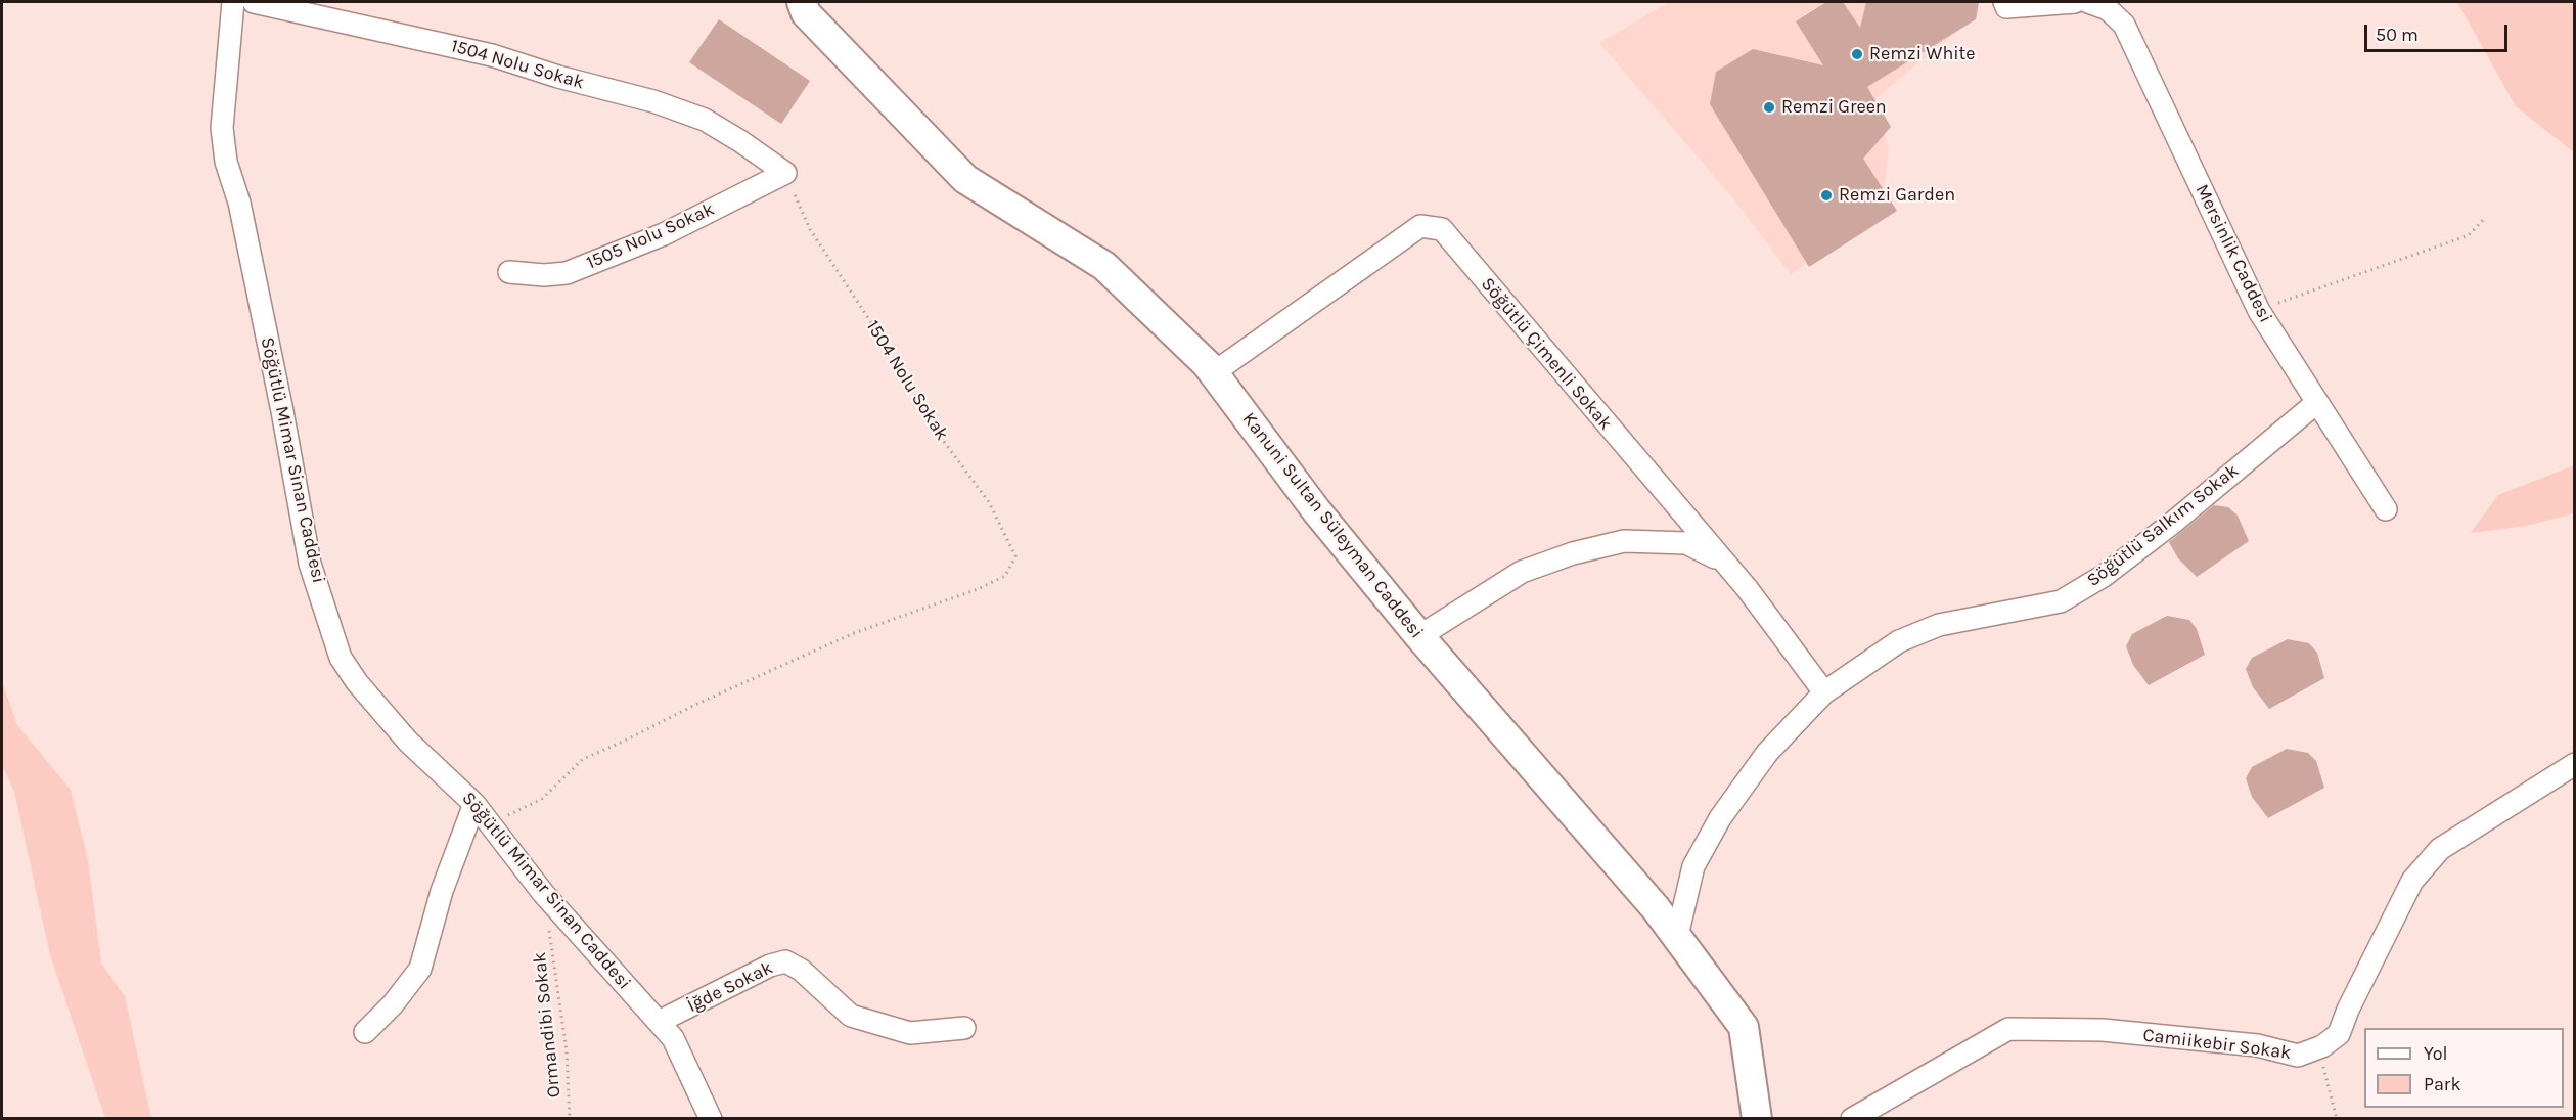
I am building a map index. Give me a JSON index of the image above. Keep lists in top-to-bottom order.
{
  "streets": {
    "street": [
      "1504 Nolu Sokak",
      "1505 Nolu Sokak",
      "Mersinlik Caddesi",
      "Söğütlü Çimenli Sokak",
      "Söğütlü Mimar Sinan Caddesi",
      "Kanuni Sultan Süleyman Caddesi",
      "Söğütlü Salkım Sokak",
      "İğde Sokak",
      "Camiikebir Sokak"
    ],
    "path": ["Ormandibi Sokak"]
  },
  "crossings": [
    ["1504 Nolu Sokak", "1505 Nolu Sokak"],
    ["1504 Nolu Sokak", "Söğütlü Mimar Sinan Caddesi"],
    ["Mersinlik Caddesi", "Söğütlü Salkım Sokak"],
    ["Söğütlü Çimenli Sokak", "Kanuni Sultan Süleyman Caddesi"],
    ["Söğütlü Çimenli Sokak", "Söğütlü Salkım Sokak"],
    ["Söğütlü Mimar Sinan Caddesi", "İğde Sokak"],
    ["Kanuni Sultan Süleyman Caddesi", "Söğütlü Salkım Sokak"]
  ],
  "places": ["Remzi White", "Remzi Green", "Remzi Garden"],
  "legend": ["Yol", "Park"],
  "scale_bar": "50 m"
}
